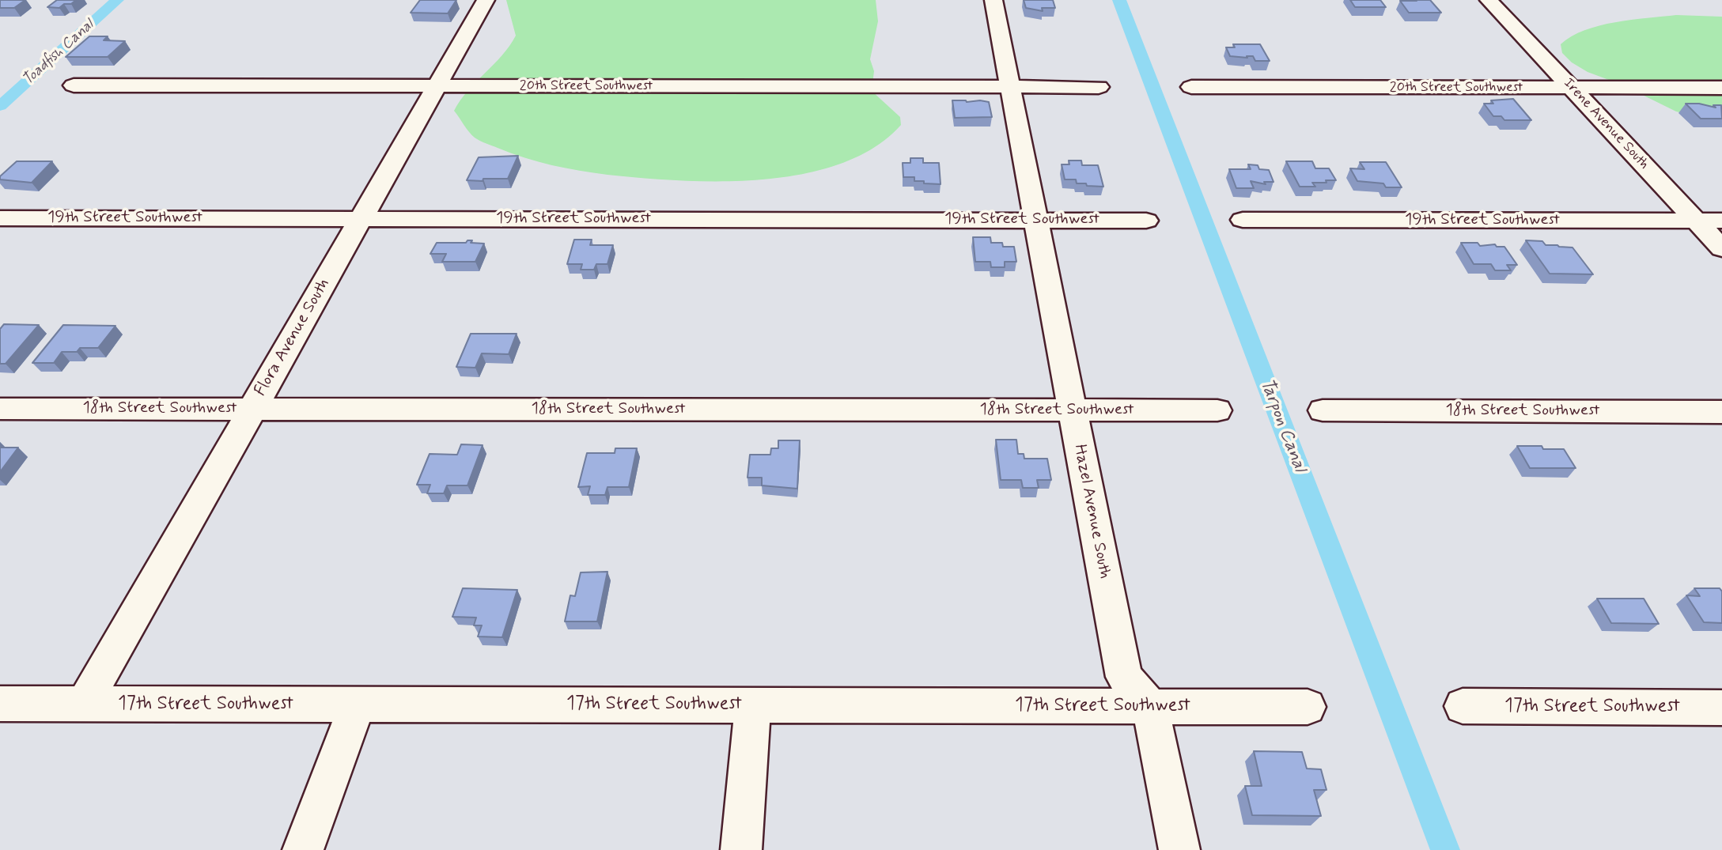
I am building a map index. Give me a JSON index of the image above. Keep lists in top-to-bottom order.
{
  "streets": {
    "street": [
      "20th Street Southwest",
      "Irene Avenue South",
      "19th Street Southwest",
      "Flora Avenue South",
      "18th Street Southwest",
      "Hazel Avenue South",
      "17th Street Southwest"
    ]
  },
  "crossings": [
    ["20th Street Southwest", "Irene Avenue South"],
    ["20th Street Southwest", "Flora Avenue South"],
    ["20th Street Southwest", "Hazel Avenue South"],
    ["Irene Avenue South", "19th Street Southwest"],
    ["19th Street Southwest", "Flora Avenue South"],
    ["19th Street Southwest", "Hazel Avenue South"],
    ["Flora Avenue South", "18th Street Southwest"],
    ["Flora Avenue South", "17th Street Southwest"],
    ["18th Street Southwest", "Hazel Avenue South"],
    ["Hazel Avenue South", "17th Street Southwest"]
  ],
  "water": ["Toadfish Canal", "Tarpon Canal"]
}
